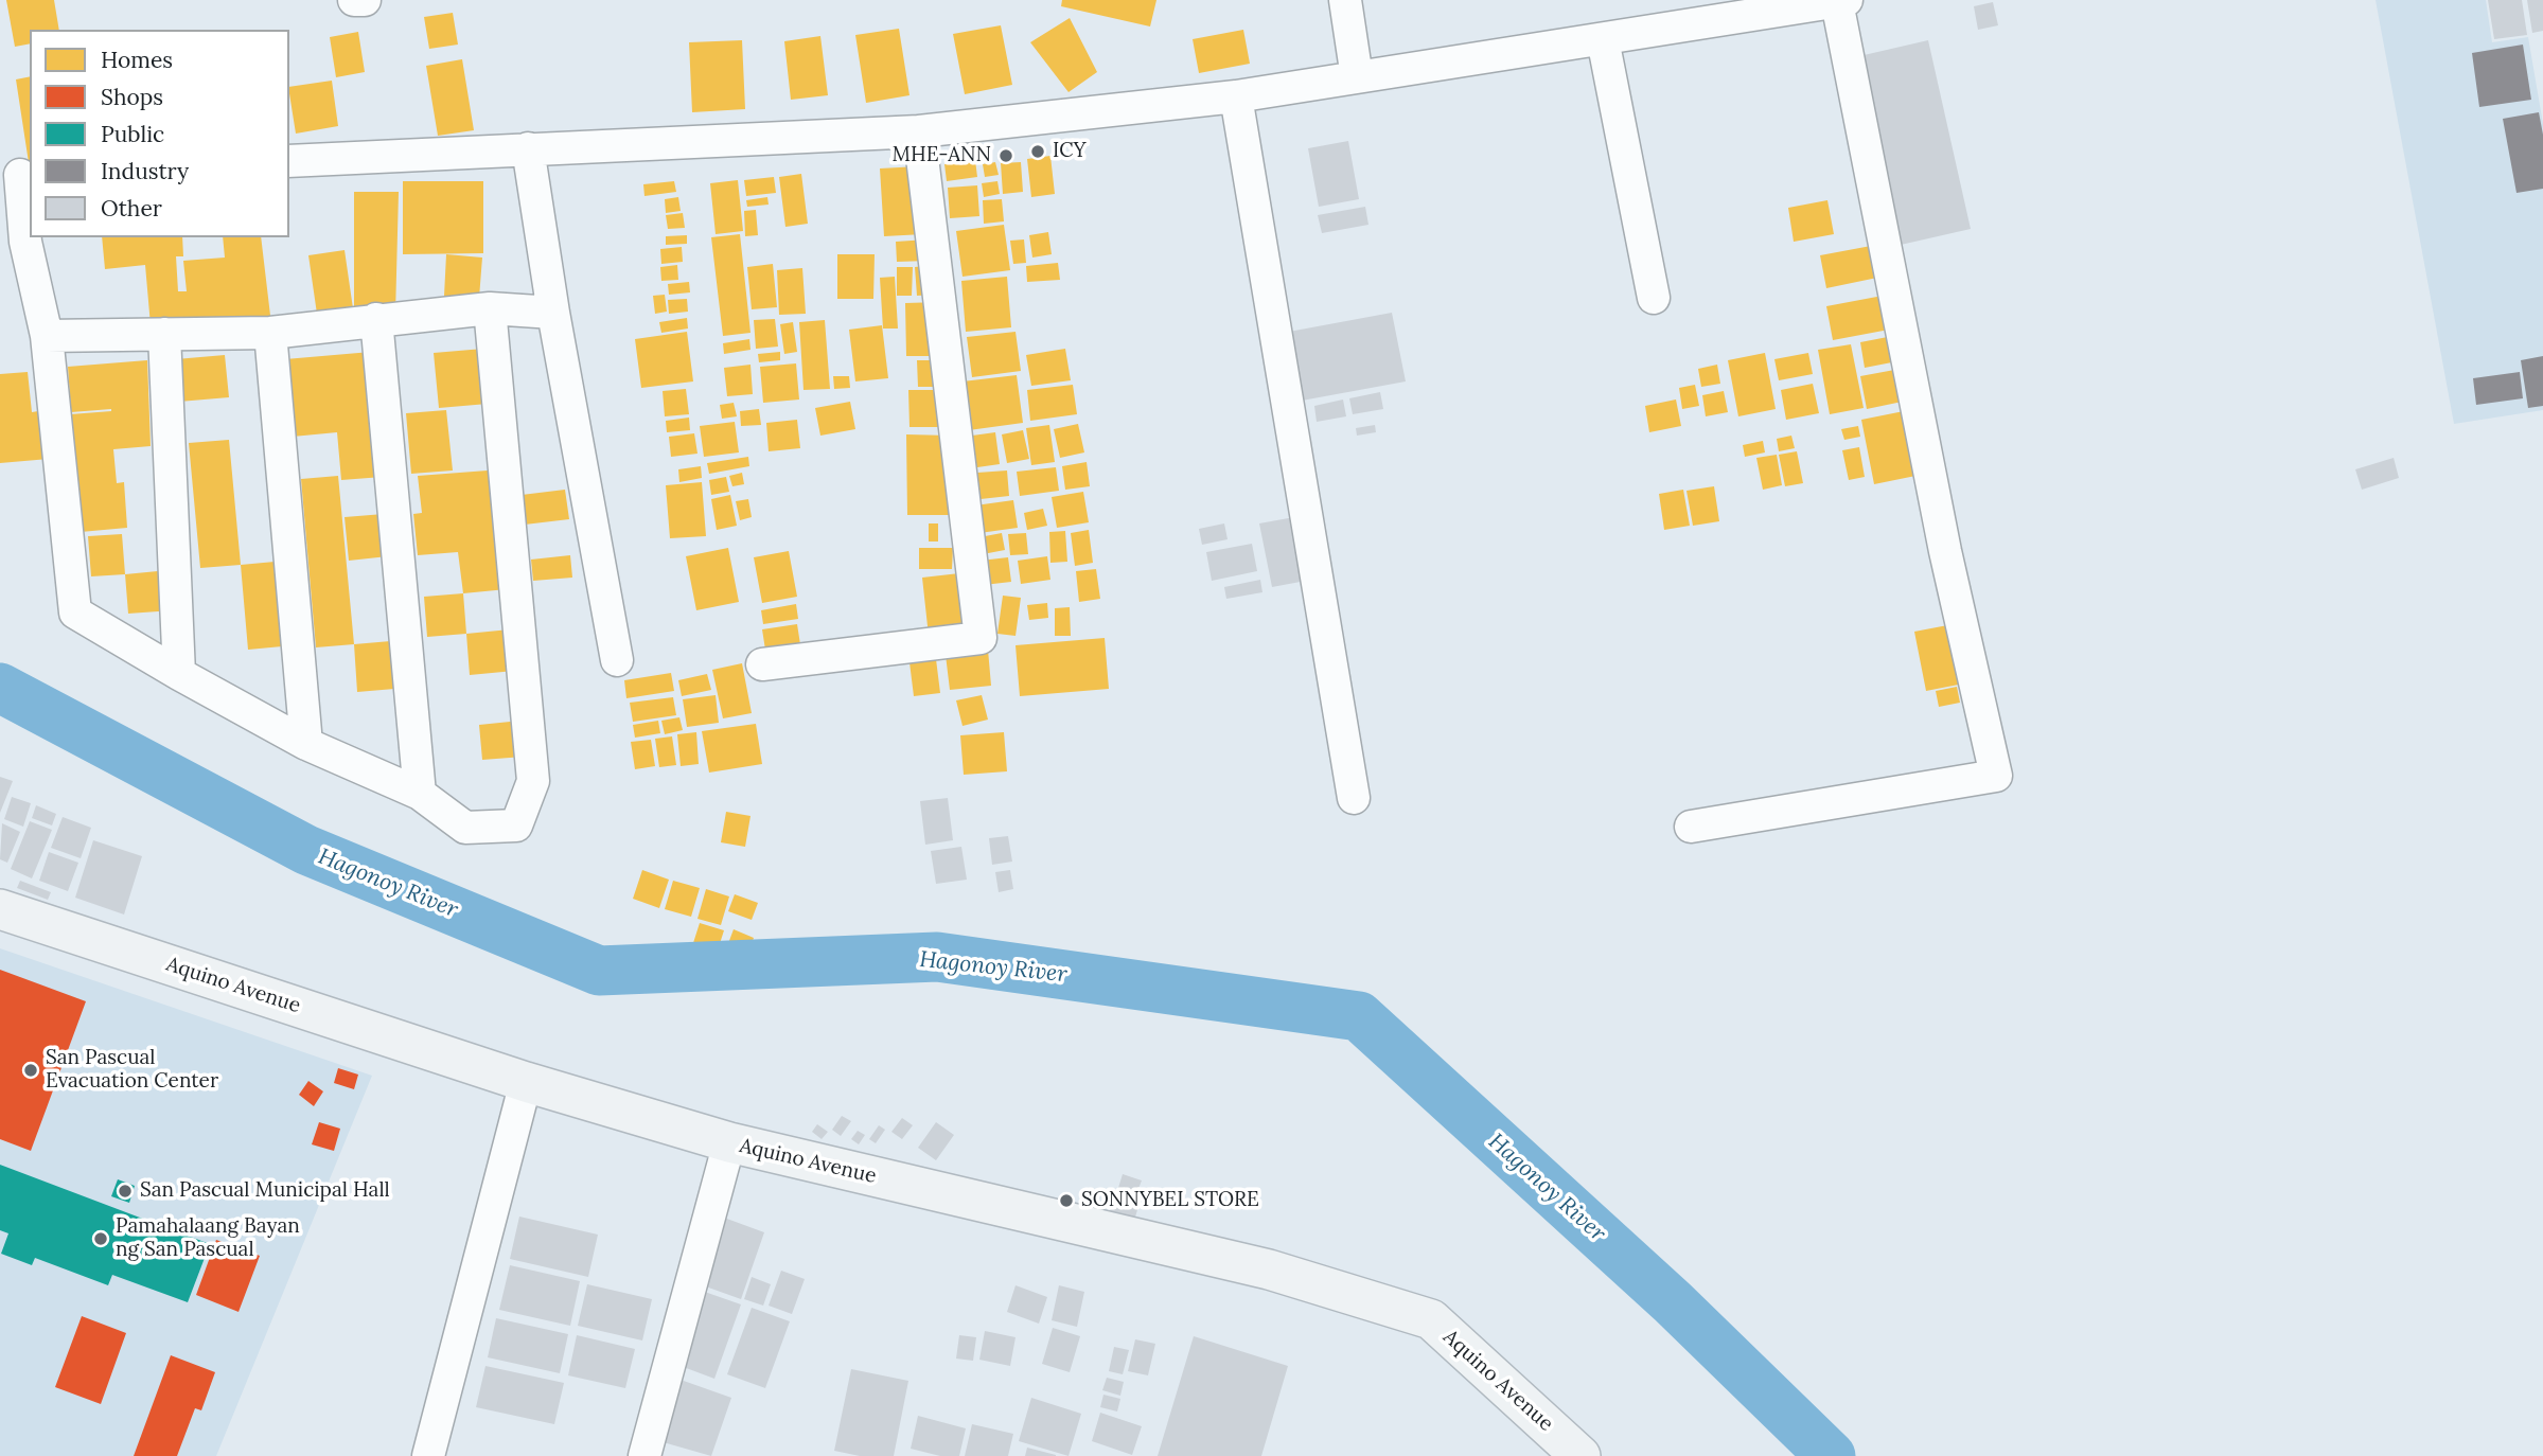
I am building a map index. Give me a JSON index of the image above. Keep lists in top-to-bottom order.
{
  "streets": {
    "main road": ["Aquino Avenue"]
  },
  "water": ["Hagonoy River"],
  "places": [
    "ICY",
    "MHE-ANN",
    "San Pascual Evacuation Center",
    "San Pascual Municipal Hall",
    "SONNYBEL STORE",
    "Pamahalaang Bayan ng San Pascual"
  ],
  "legend": [
    "Homes",
    "Shops",
    "Public",
    "Industry",
    "Other"
  ]
}
